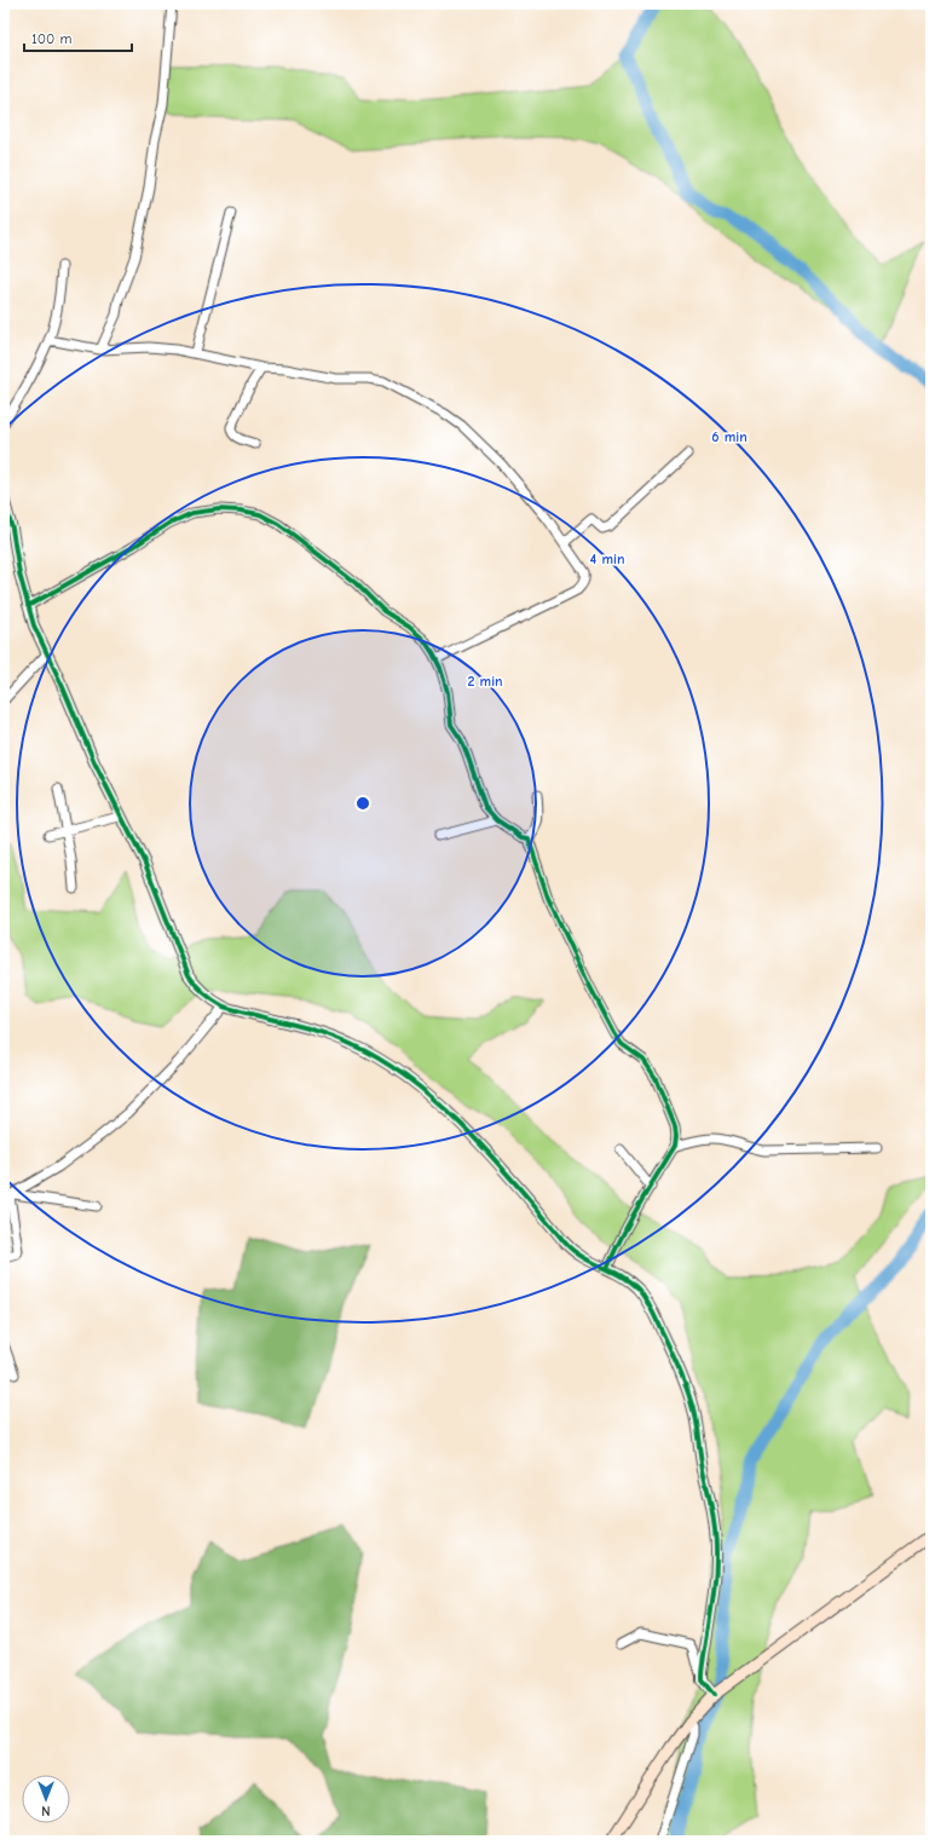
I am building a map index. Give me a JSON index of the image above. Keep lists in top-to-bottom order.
{
  "scale_bar": "100 m",
  "north": "bottom",
  "rings": ["6 min", "4 min", "2 min"]
}
